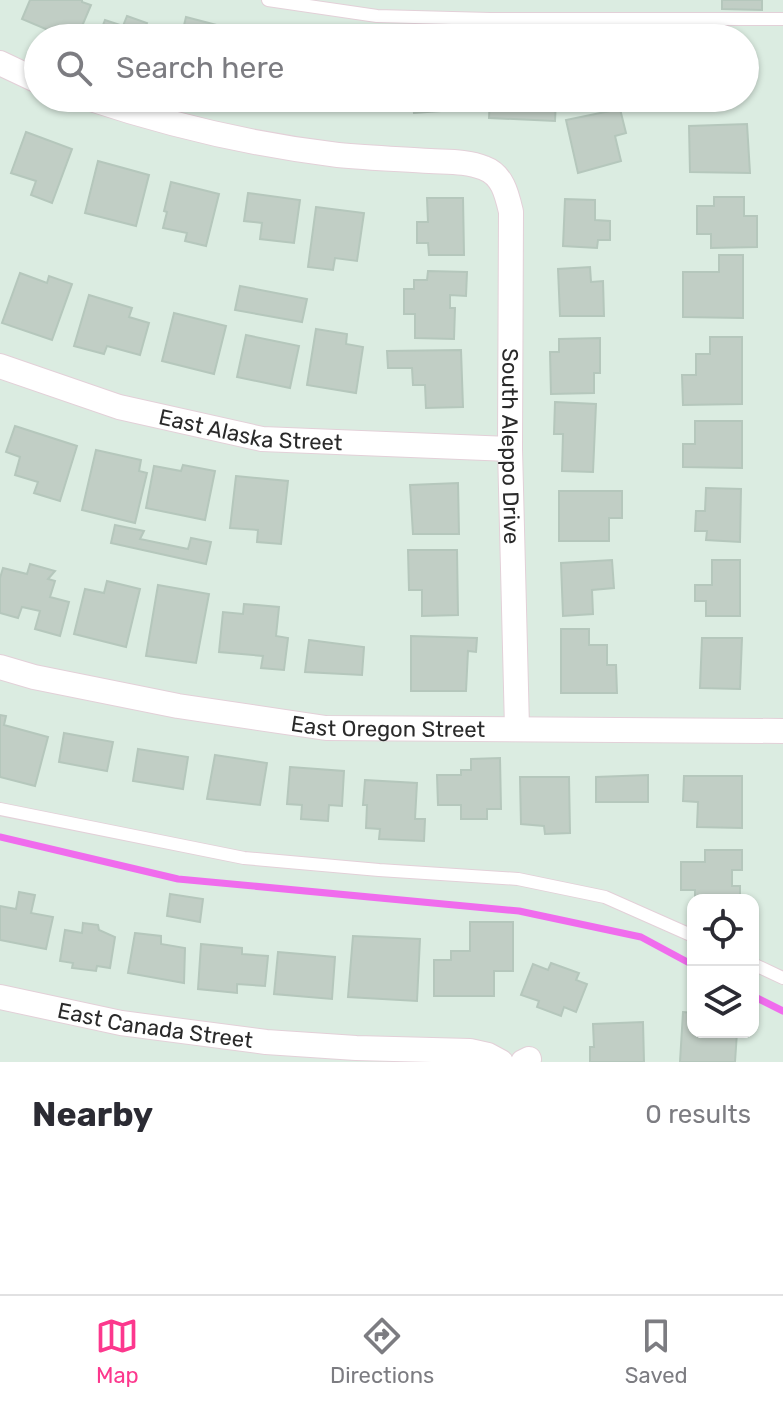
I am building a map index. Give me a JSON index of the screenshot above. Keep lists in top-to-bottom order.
{
  "streets": {
    "street": [
      "East Alaska Street",
      "South Aleppo Drive",
      "East Oregon Street",
      "East Canada Street"
    ]
  },
  "crossings": [
    ["East Alaska Street", "South Aleppo Drive"],
    ["South Aleppo Drive", "East Oregon Street"]
  ],
  "page": {
    "search": "Search here",
    "heading": ["Nearby", "0 results"],
    "nav": ["Map", "Directions", "Saved"]
  }
}
